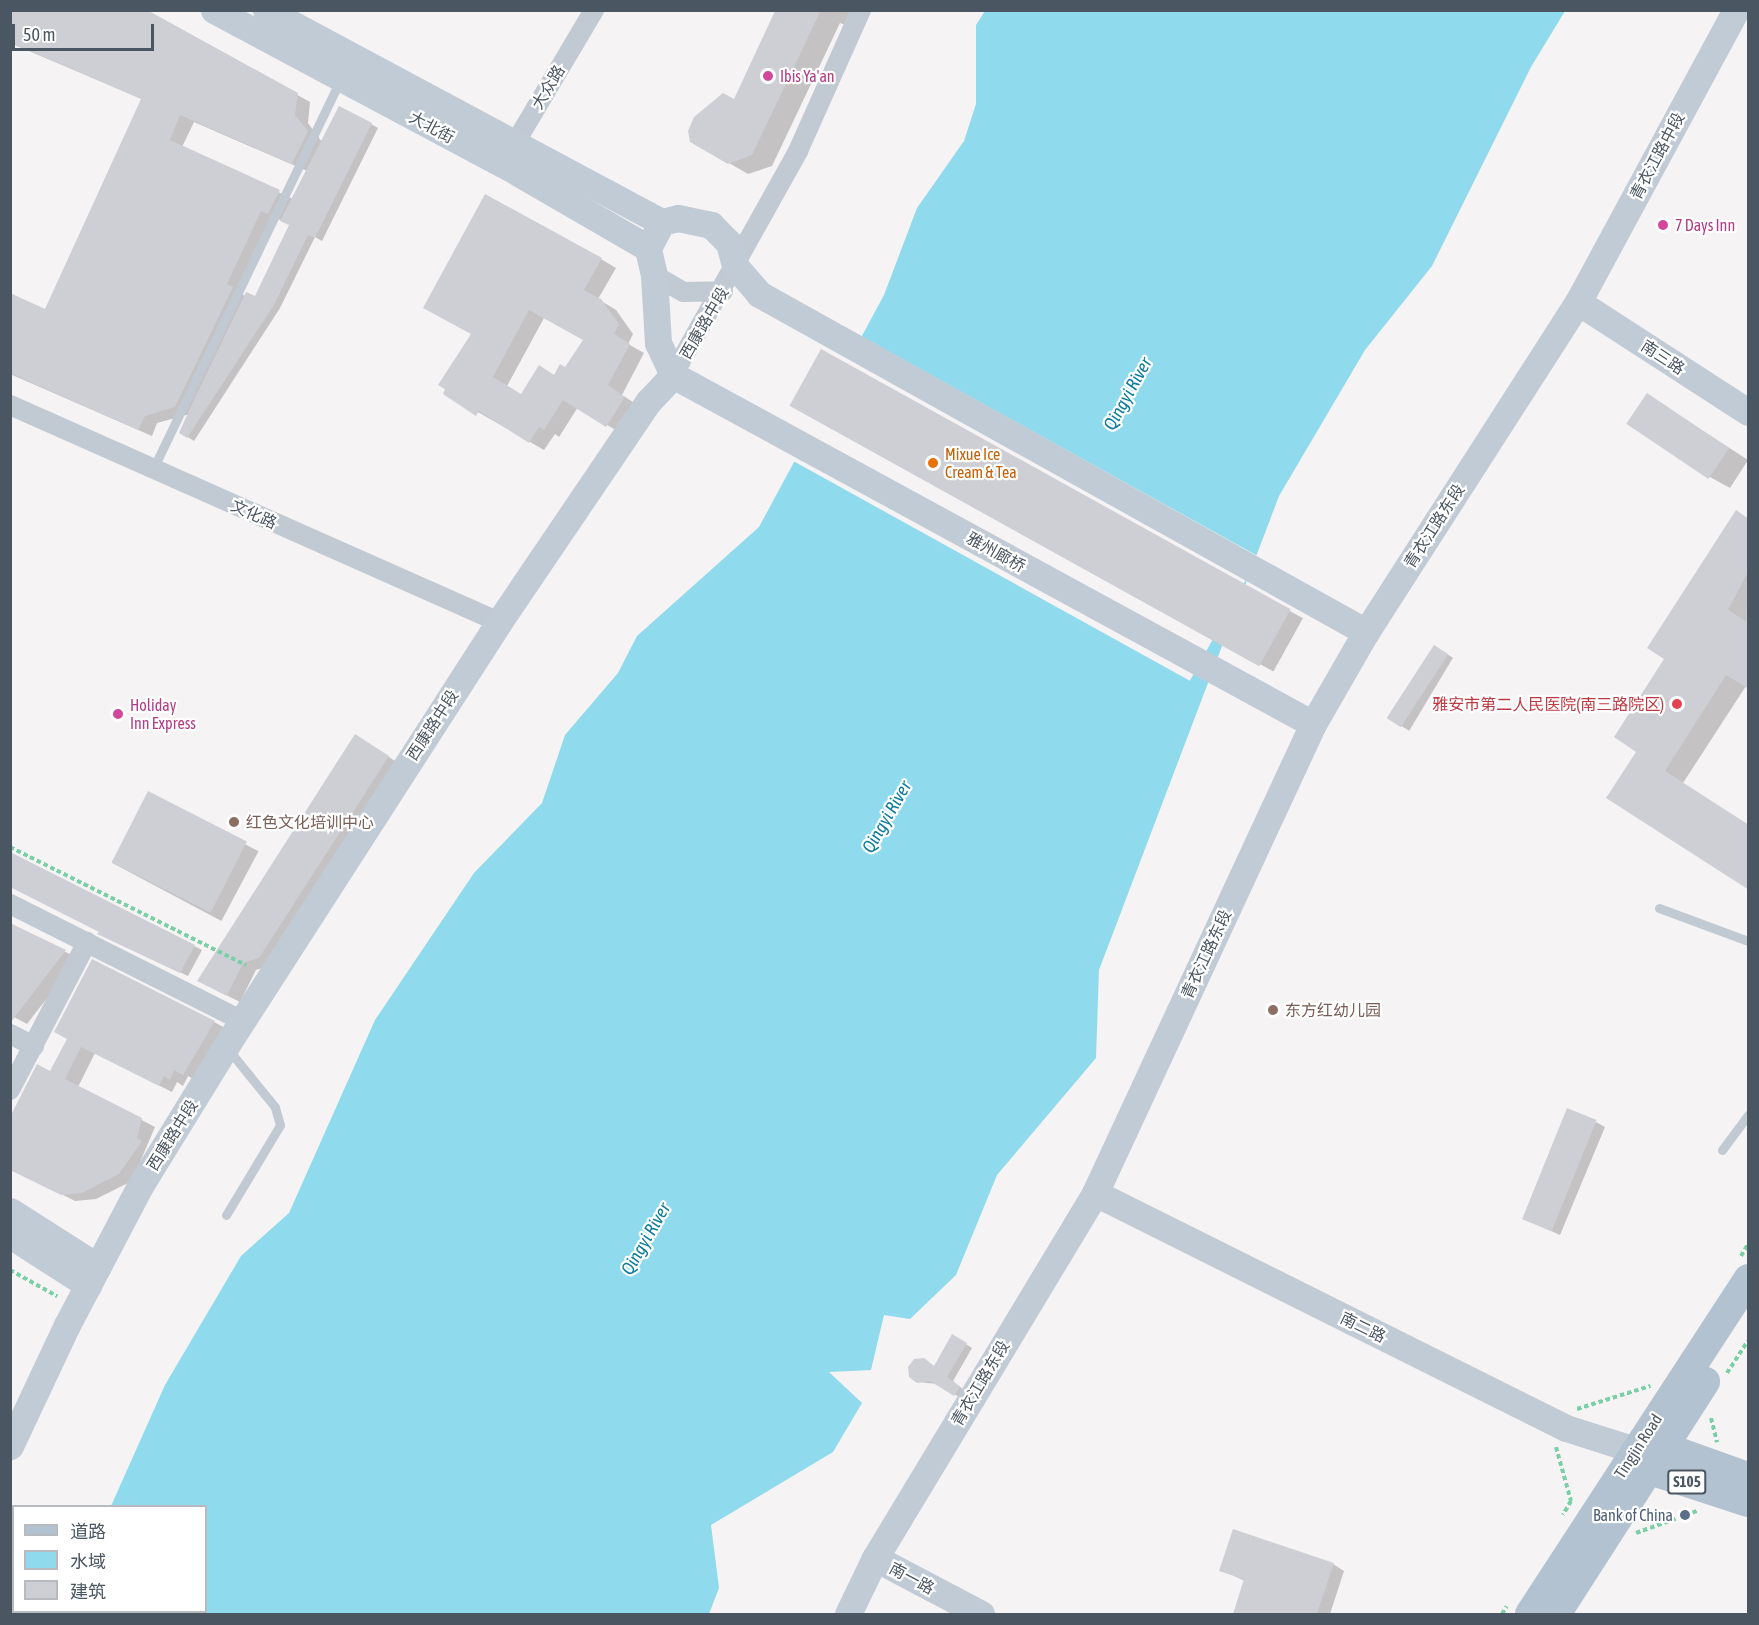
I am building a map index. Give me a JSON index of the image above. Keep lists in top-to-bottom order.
{
  "streets": {
    "main road": [
      "大北街",
      "青衣江路中段",
      "西康路中段",
      "南三路",
      "青衣江路东段",
      "雅州廊桥",
      "南二路",
      "Tingjin Road",
      "S105",
      "南一路"
    ],
    "street": ["大众路", "文化路"]
  },
  "crossings": [
    ["大众路", "大北街"],
    ["大北街", "西康路中段"],
    ["青衣江路中段", "南三路"],
    ["青衣江路中段", "青衣江路东段"],
    ["西康路中段", "文化路"],
    ["西康路中段", "雅州廊桥"],
    ["南三路", "青衣江路东段"],
    ["青衣江路东段", "雅州廊桥"],
    ["青衣江路东段", "南二路"],
    ["青衣江路东段", "南一路"],
    ["南二路", "Tingjin Road"],
    ["南二路", "S105"],
    ["Tingjin Road", "S105"]
  ],
  "water": ["Qingyi River"],
  "places": [
    "Ibis Ya'an",
    "7 Days Inn",
    "Mixue Ice Cream & Tea",
    "雅安市第二人民医院(南三路院区)",
    "Holiday Inn Express",
    "红色文化培训中心",
    "东方红幼儿园",
    "Bank of China"
  ],
  "legend": ["道路", "水域", "建筑"],
  "scale_bar": "50 m"
}
